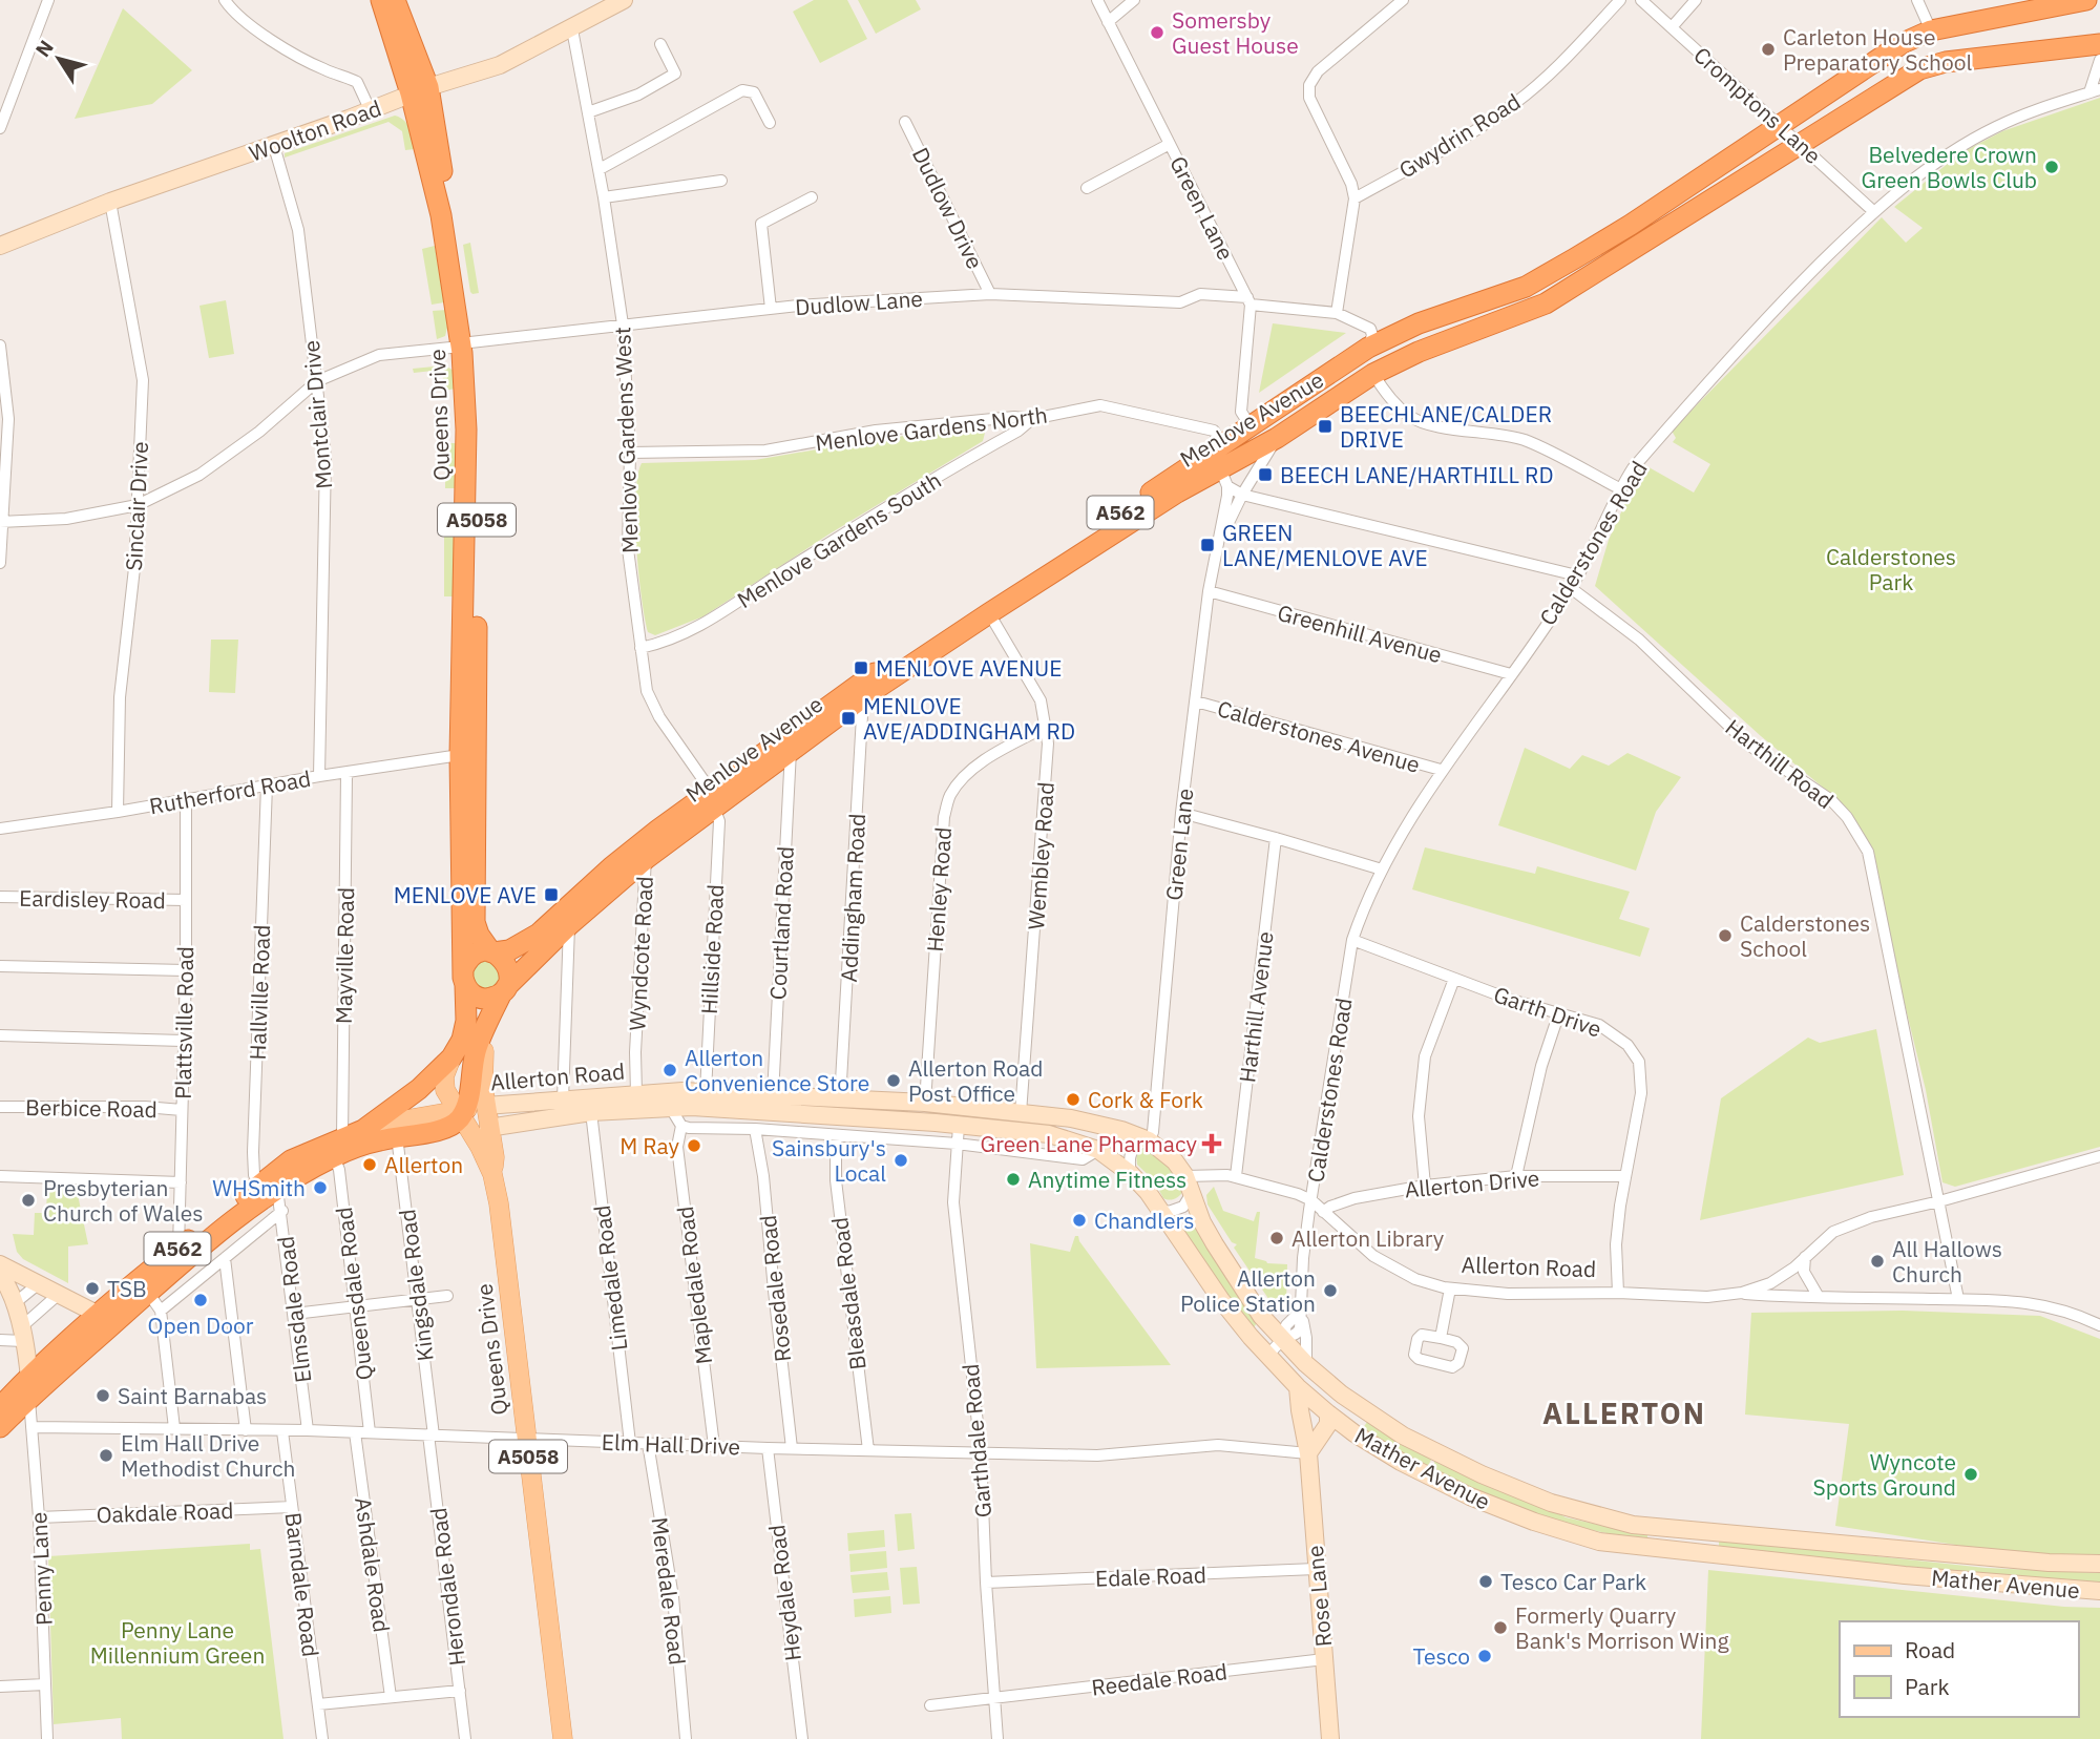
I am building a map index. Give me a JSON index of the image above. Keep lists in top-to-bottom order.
{
  "streets": {
    "highway": [
      "Queens Drive",
      "Menlove Avenue",
      "A562",
      "A5058",
      "Allerton Road"
    ],
    "main road": ["Woolton Road", "Mather Avenue", "Rose Lane"],
    "street": [
      "Cromptons Lane",
      "Gwydrin Road",
      "Dudlow Drive",
      "Green Lane",
      "Dudlow Lane",
      "Montclair Drive",
      "Menlove Gardens North",
      "Menlove Gardens West",
      "Sinclair Drive",
      "Menlove Gardens South",
      "Calderstones Road",
      "Greenhill Avenue",
      "Calderstones Avenue",
      "Harthill Road",
      "Rutherford Road",
      "Wembley Road",
      "Henley Road",
      "Addingham Road",
      "Eardisley Road",
      "Courtland Road",
      "Hillside Road",
      "Wyndcote Road",
      "Mayville Road",
      "Hallville Road",
      "Harthill Avenue",
      "Garth Drive",
      "Plattsville Road",
      "Berbice Road",
      "Allerton Drive",
      "Limedale Road",
      "Kingsdale Road",
      "Mapledale Road",
      "Rosedale Road",
      "Queensdale Road",
      "Bleasdale Road",
      "Elmsdale Road",
      "Garthdale Road",
      "Elm Hall Drive",
      "Oakdale Road",
      "Ashdale Road",
      "Penny Lane",
      "Edale Road",
      "Barndale Road",
      "Herondale Road",
      "Meredale Road",
      "Heydale Road",
      "Reedale Road"
    ]
  },
  "crossings": [
    ["Cromptons Lane", "Menlove Avenue"],
    ["Cromptons Lane", "Calderstones Road"],
    ["Woolton Road", "Montclair Drive"],
    ["Woolton Road", "Queens Drive"],
    ["Woolton Road", "Menlove Gardens West"],
    ["Woolton Road", "Sinclair Drive"],
    ["Dudlow Drive", "Dudlow Lane"],
    ["Green Lane", "Dudlow Lane"],
    ["Green Lane", "Menlove Avenue"],
    ["Green Lane", "Greenhill Avenue"],
    ["Green Lane", "Calderstones Avenue"],
    ["Green Lane", "Mather Avenue"],
    ["Dudlow Lane", "Montclair Drive"],
    ["Dudlow Lane", "Queens Drive"],
    ["Dudlow Lane", "Menlove Avenue"],
    ["Dudlow Lane", "Menlove Gardens West"],
    ["Dudlow Lane", "Sinclair Drive"],
    ["Montclair Drive", "Rutherford Road"],
    ["Queens Drive", "Menlove Avenue"],
    ["Queens Drive", "A562"],
    ["Queens Drive", "Rutherford Road"],
    ["Queens Drive", "Allerton Road"],
    ["Queens Drive", "Elm Hall Drive"],
    ["Menlove Avenue", "Menlove Gardens North"],
    ["Menlove Avenue", "Menlove Gardens West"],
    ["Menlove Avenue", "A562"],
    ["Menlove Avenue", "Wembley Road"],
    ["Menlove Avenue", "Addingham Road"],
    ["Menlove Avenue", "Courtland Road"],
    ["Menlove Avenue", "Hillside Road"],
    ["Menlove Avenue", "Wyndcote Road"],
    ["Menlove Gardens North", "Menlove Gardens West"],
    ["Menlove Gardens North", "Menlove Gardens South"],
    ["Menlove Gardens West", "Menlove Gardens South"],
    ["Menlove Gardens West", "Hillside Road"],
    ["Sinclair Drive", "Rutherford Road"],
    ["A562", "Allerton Road"],
    ["A562", "Penny Lane"],
    ["Calderstones Road", "Greenhill Avenue"],
    ["Calderstones Road", "Calderstones Avenue"],
    ["Calderstones Road", "Harthill Road"],
    ["Calderstones Road", "Garth Drive"],
    ["Calderstones Road", "Allerton Road"],
    ["Harthill Road", "Allerton Road"],
    ["Rutherford Road", "Mayville Road"],
    ["Rutherford Road", "Hallville Road"],
    ["Rutherford Road", "Plattsville Road"],
    ["Wembley Road", "Henley Road"],
    ["Wembley Road", "Allerton Road"],
    ["Henley Road", "Allerton Road"],
    ["Addingham Road", "Allerton Road"],
    ["Eardisley Road", "Plattsville Road"],
    ["Courtland Road", "Allerton Road"],
    ["Hillside Road", "Allerton Road"],
    ["Wyndcote Road", "Allerton Road"],
    ["Mayville Road", "Allerton Road"],
    ["Mayville Road", "Queensdale Road"],
    ["Hallville Road", "Allerton Road"],
    ["Hallville Road", "Elmsdale Road"],
    ["Harthill Avenue", "Allerton Road"],
    ["Garth Drive", "Allerton Road"],
    ["Garth Drive", "Allerton Drive"],
    ["Plattsville Road", "Allerton Road"],
    ["Plattsville Road", "Berbice Road"],
    ["Allerton Road", "Allerton Drive"],
    ["Allerton Road", "Limedale Road"],
    ["Allerton Road", "Kingsdale Road"],
    ["Allerton Road", "Queensdale Road"],
    ["Allerton Road", "Elmsdale Road"],
    ["Allerton Road", "Garthdale Road"],
    ["Allerton Road", "Mather Avenue"],
    ["Allerton Road", "Penny Lane"],
    ["Limedale Road", "Elm Hall Drive"],
    ["Kingsdale Road", "Elm Hall Drive"],
    ["Kingsdale Road", "Herondale Road"],
    ["Mapledale Road", "Elm Hall Drive"],
    ["Rosedale Road", "Elm Hall Drive"],
    ["Queensdale Road", "Elm Hall Drive"],
    ["Bleasdale Road", "Elm Hall Drive"],
    ["Elmsdale Road", "Elm Hall Drive"],
    ["Garthdale Road", "Elm Hall Drive"],
    ["Garthdale Road", "Edale Road"],
    ["Garthdale Road", "Reedale Road"],
    ["Elm Hall Drive", "Ashdale Road"],
    ["Elm Hall Drive", "Penny Lane"],
    ["Elm Hall Drive", "Barndale Road"],
    ["Elm Hall Drive", "Herondale Road"],
    ["Elm Hall Drive", "Meredale Road"],
    ["Elm Hall Drive", "Heydale Road"],
    ["Elm Hall Drive", "Rose Lane"],
    ["Mather Avenue", "Rose Lane"],
    ["Oakdale Road", "Penny Lane"],
    ["Oakdale Road", "Barndale Road"],
    ["Edale Road", "Rose Lane"],
    ["Rose Lane", "Reedale Road"]
  ],
  "districts": ["ALLERTON"],
  "parks": ["Calderstones Park", "Penny Lane Millennium Green"],
  "places": {
    "other": [
      "Somersby Guest House",
      "Carleton House Preparatory School",
      "Belvedere Crown Green Bowls Club",
      "Calderstones School",
      "Allerton Convenience Store",
      "Allerton Road Post Office",
      "Cork & Fork",
      "M Ray",
      "Sainsbury's Local",
      "Allerton",
      "Anytime Fitness",
      "WHSmith",
      "Presbyterian Church of Wales",
      "Chandlers",
      "Allerton Library",
      "All Hallows Church",
      "TSB",
      "Allerton Police Station",
      "Open Door",
      "Saint Barnabas",
      "Elm Hall Drive Methodist Church",
      "Wyncote Sports Ground",
      "Tesco Car Park",
      "Formerly Quarry Bank's Morrison Wing",
      "Tesco"
    ],
    "transit": [
      "BEECHLANE/CALDER DRIVE",
      "BEECH LANE/HARTHILL RD",
      "GREEN LANE/MENLOVE AVE",
      "MENLOVE AVENUE",
      "MENLOVE AVE/ADDINGHAM RD",
      "MENLOVE AVE"
    ],
    "health": ["Green Lane Pharmacy"]
  },
  "legend": ["Road", "Park"],
  "north": "top left"
}
